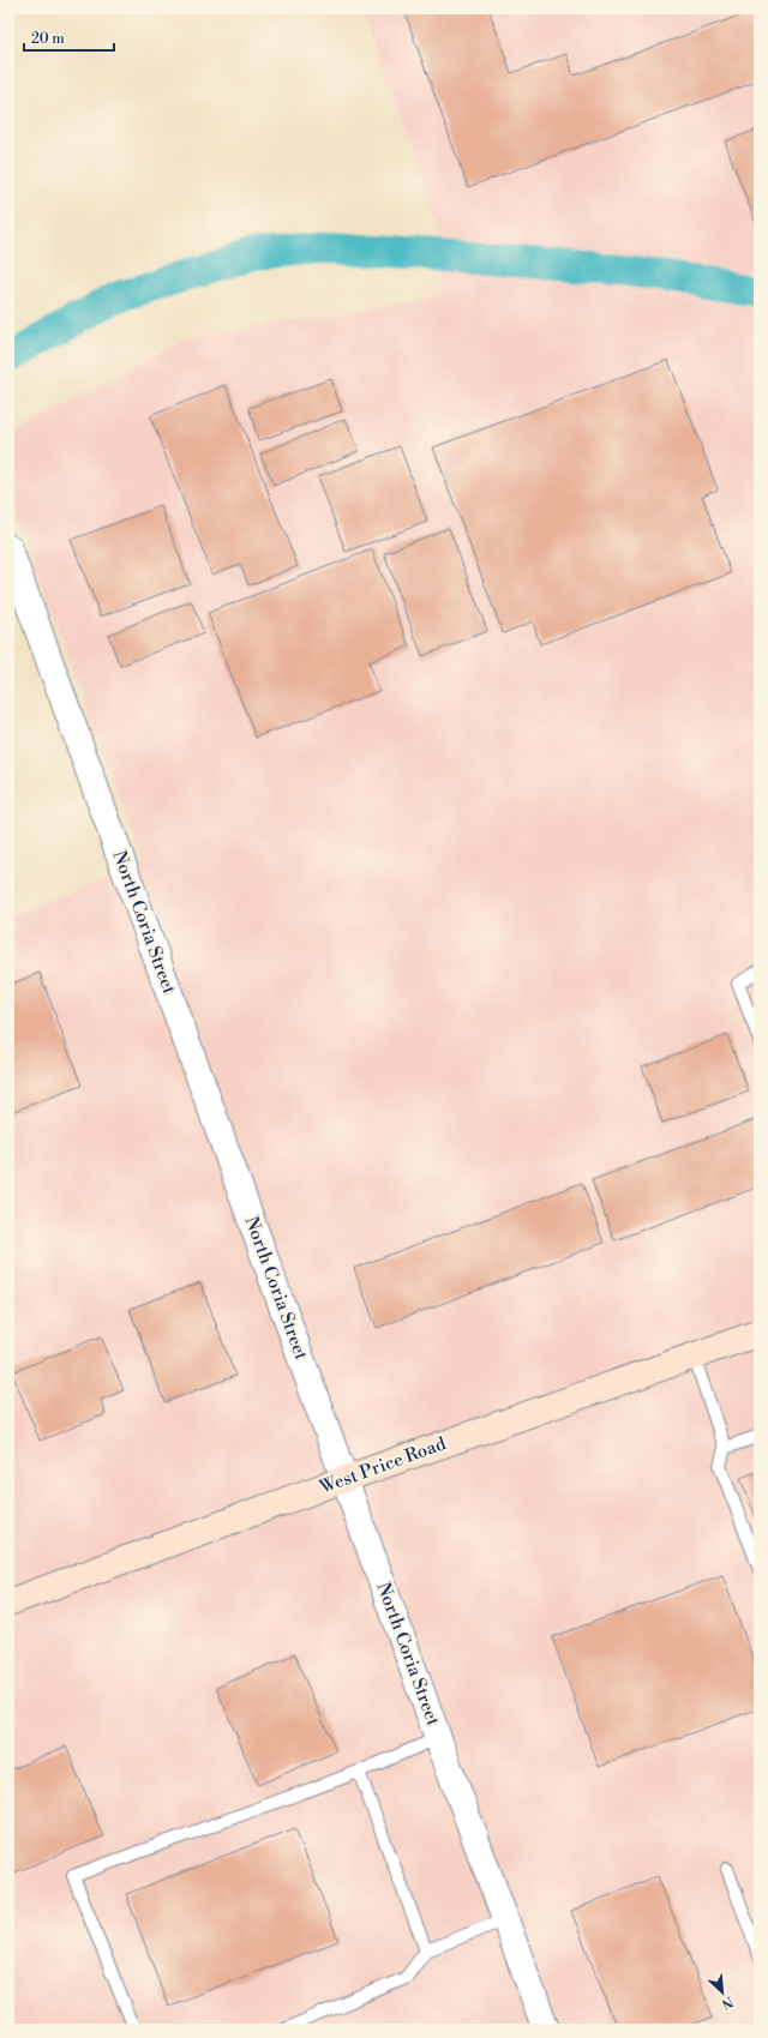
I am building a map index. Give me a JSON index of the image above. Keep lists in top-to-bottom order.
{
  "streets": {
    "main road": ["West Price Road"],
    "street": ["North Coria Street"]
  },
  "crossings": [
    ["North Coria Street", "West Price Road"]
  ],
  "scale_bar": "20 m",
  "north": "bottom right"
}
